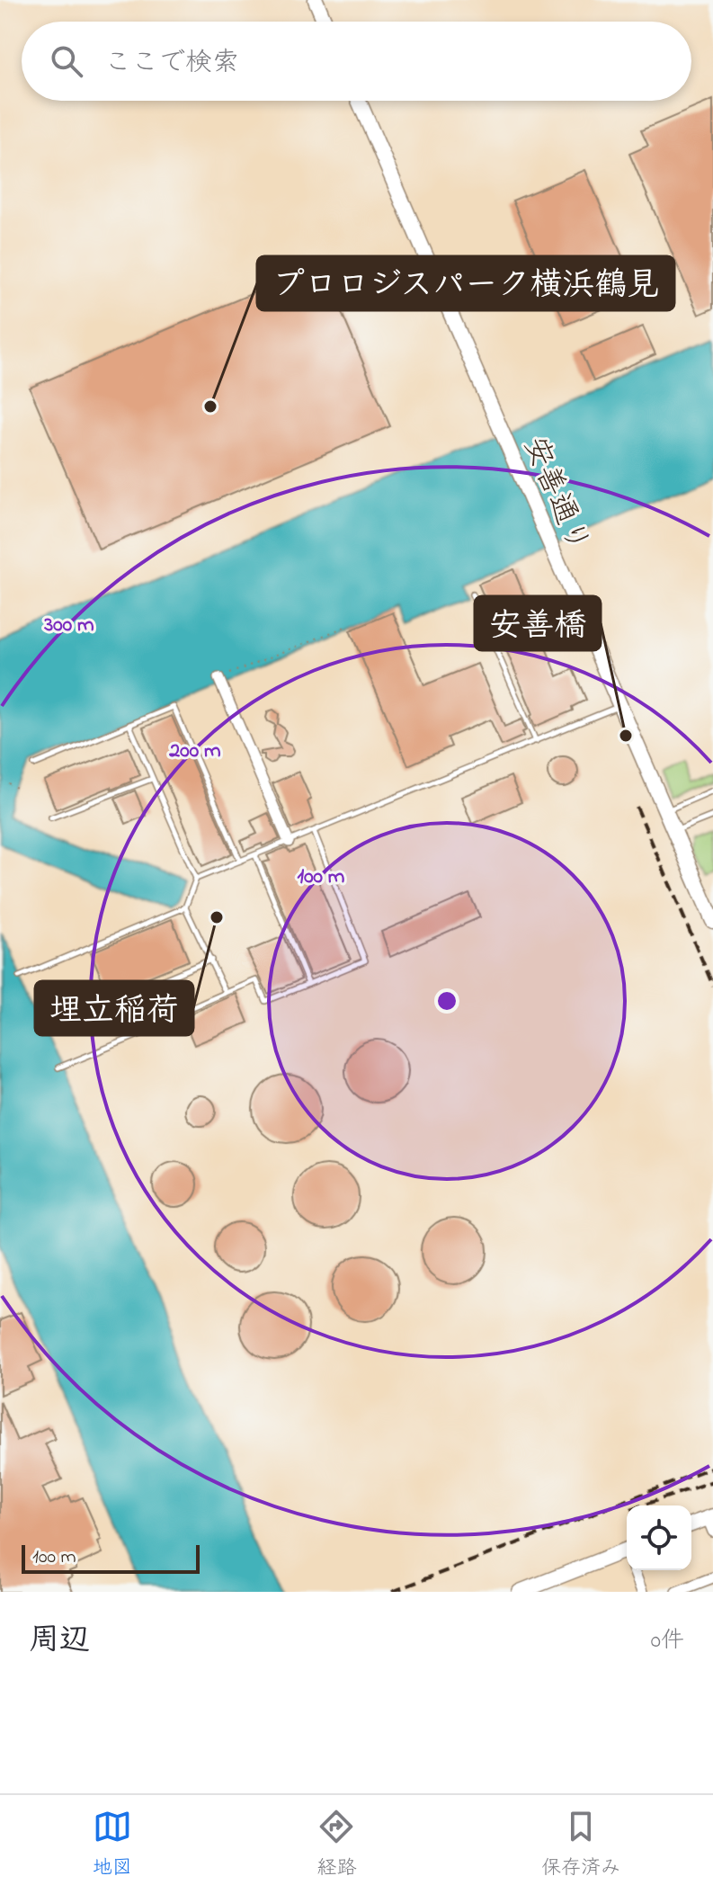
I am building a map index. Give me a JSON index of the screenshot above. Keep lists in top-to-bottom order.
{
  "streets": {
    "street": ["安善通り"]
  },
  "places": ["プロロジスパーク横浜鶴見", "安善橋", "埋立稲荷"],
  "scale_bar": "100 m",
  "page": {
    "search": "ここで検索",
    "scale": "100 m",
    "heading": ["周辺", "0件"],
    "nav": ["地図", "経路", "保存済み"]
  },
  "rings": ["300 m", "200 m", "100 m"]
}
